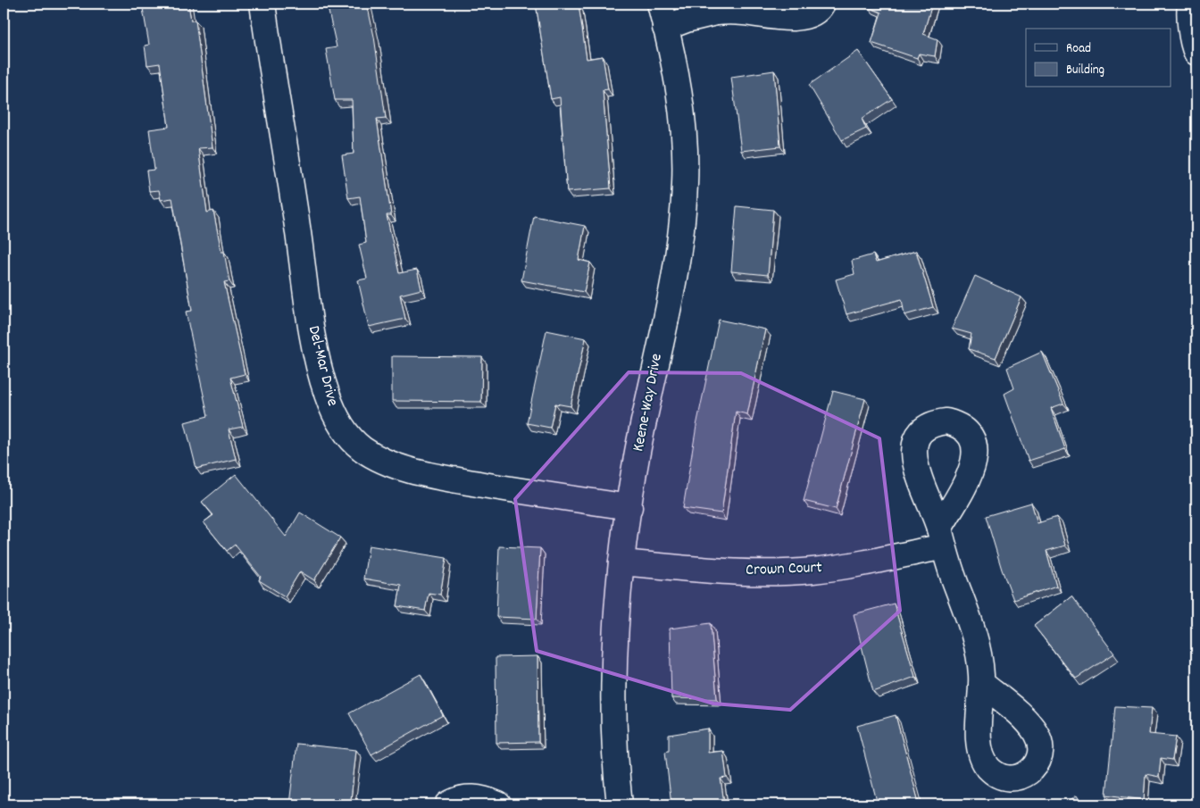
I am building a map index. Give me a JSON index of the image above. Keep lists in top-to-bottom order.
{
  "streets": {
    "street": ["Del-Mar Drive", "Keene-Way Drive", "Crown Court"]
  },
  "crossings": [
    ["Del-Mar Drive", "Keene-Way Drive"],
    ["Keene-Way Drive", "Crown Court"]
  ],
  "legend": ["Road", "Building"]
}
